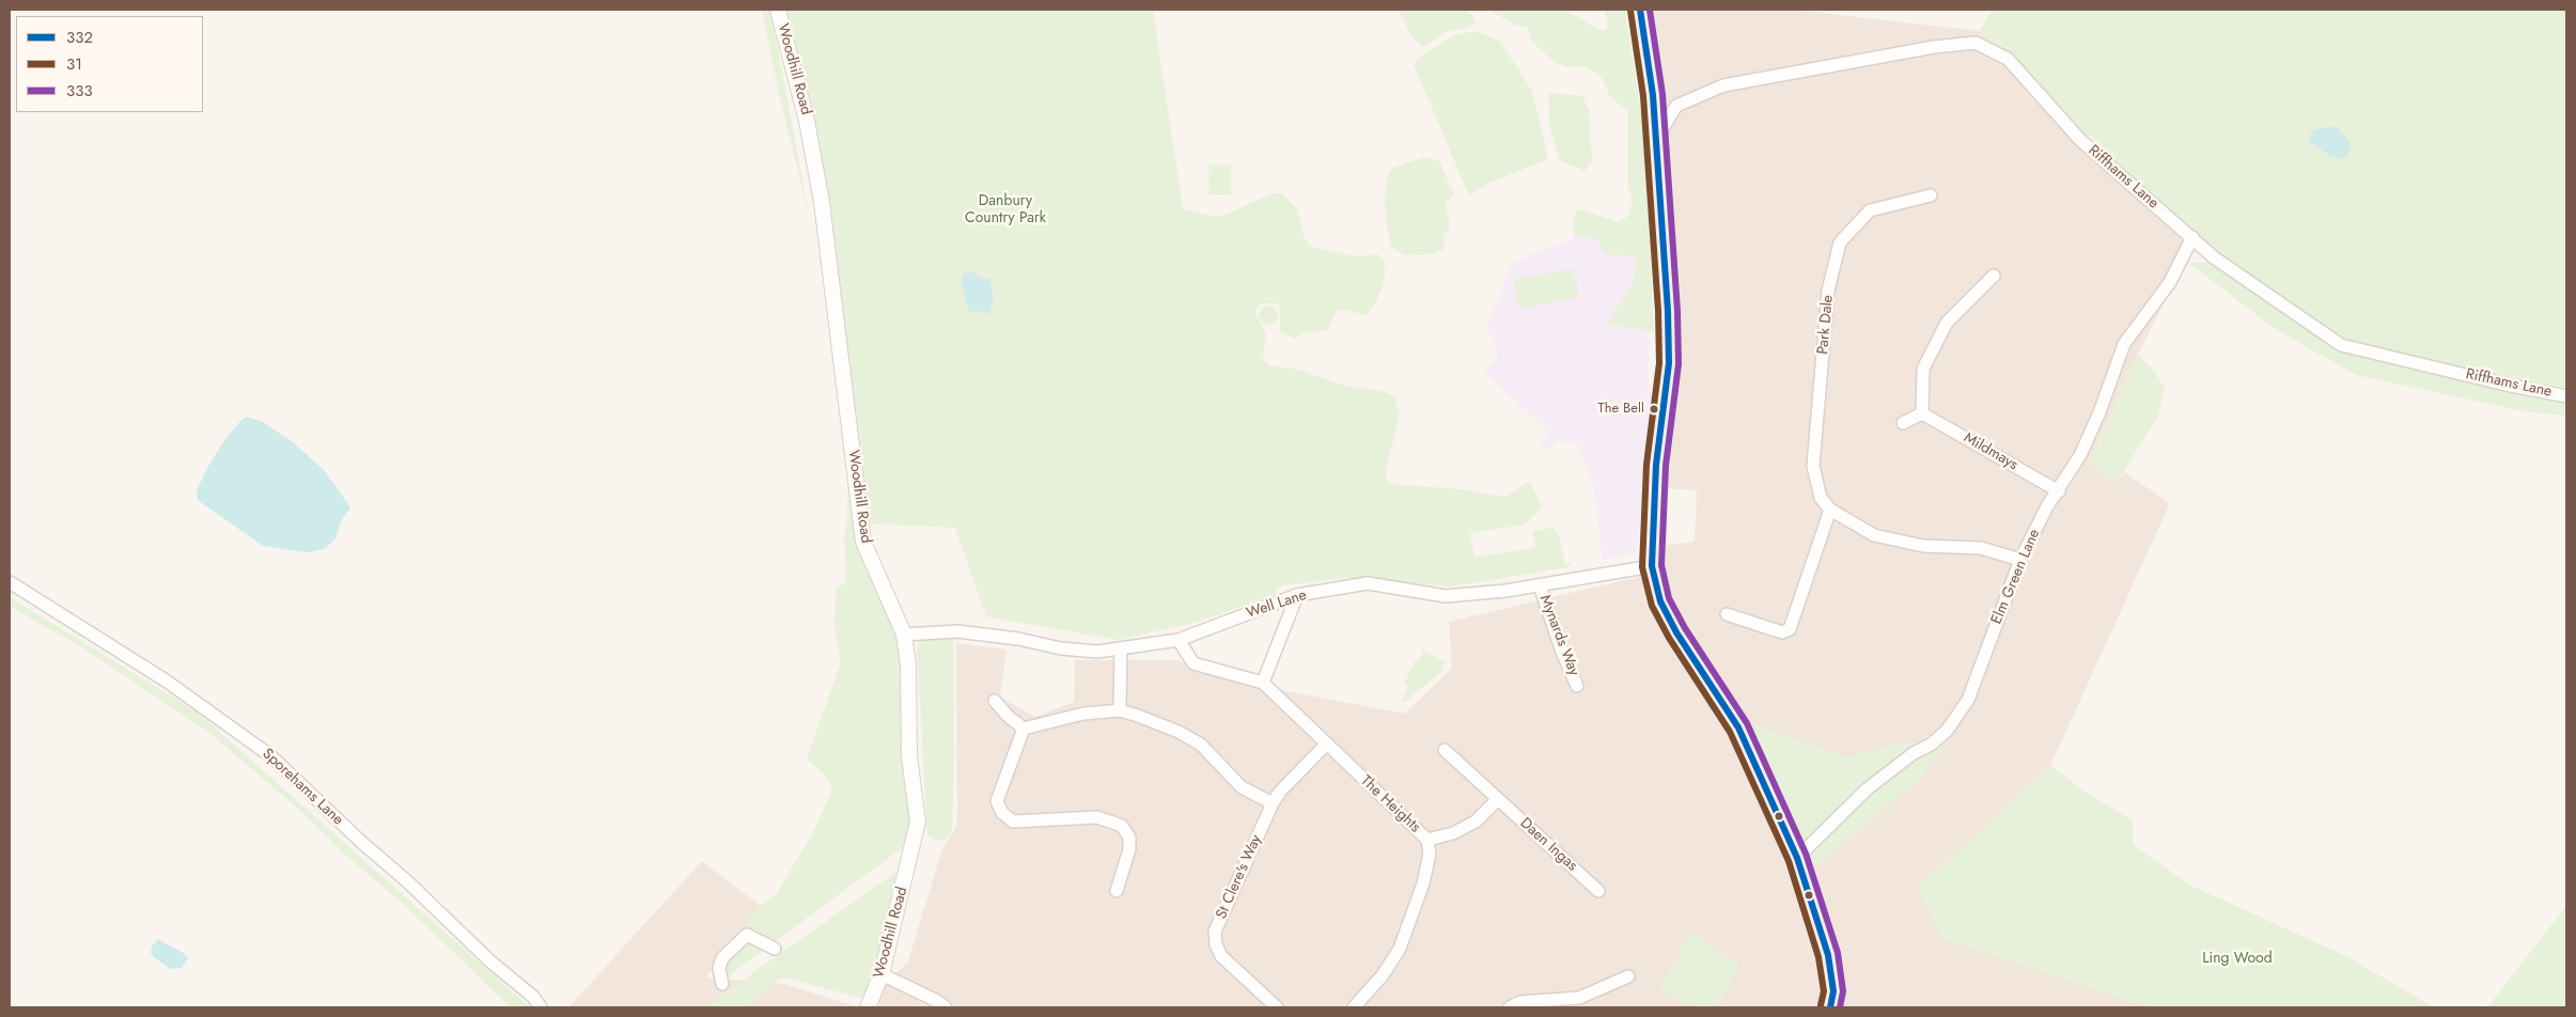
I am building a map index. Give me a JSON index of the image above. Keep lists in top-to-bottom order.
{
  "streets": {
    "street": [
      "Woodhill Road",
      "Riffhams Lane",
      "Park Dale",
      "Mildmays",
      "Elm Green Lane",
      "Well Lane",
      "Mynards Way",
      "Sporehams Lane",
      "The Heights",
      "Daen Ingas",
      "St Clere's Way"
    ]
  },
  "crossings": [
    ["Woodhill Road", "Well Lane"],
    ["Riffhams Lane", "Elm Green Lane"],
    ["Mildmays", "Elm Green Lane"],
    ["Well Lane", "Mynards Way"],
    ["Well Lane", "The Heights"],
    ["The Heights", "St Clere's Way"]
  ],
  "parks": ["Danbury Country Park", "Ling Wood"],
  "places": ["The Bell"],
  "lines": ["transit line 332", "transit line 333", "transit line 31"],
  "legend": ["332", "31", "333"]
}
